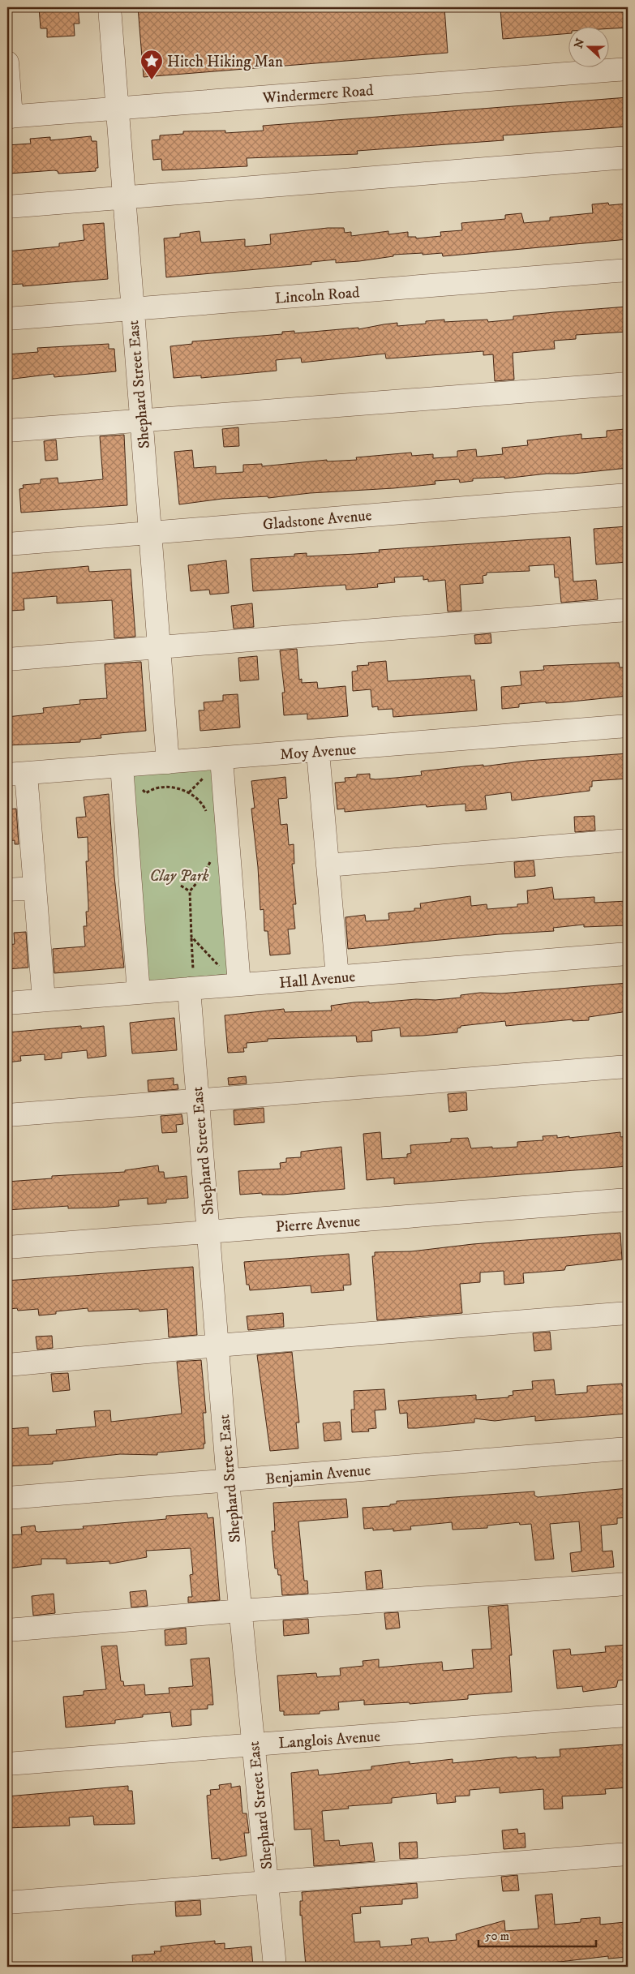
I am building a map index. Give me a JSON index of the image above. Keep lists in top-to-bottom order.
{
  "streets": {
    "street": [
      "Windermere Road",
      "Lincoln Road",
      "Shephard Street East",
      "Gladstone Avenue",
      "Moy Avenue",
      "Hall Avenue",
      "Pierre Avenue",
      "Benjamin Avenue",
      "Langlois Avenue"
    ]
  },
  "crossings": [
    ["Windermere Road", "Shephard Street East"],
    ["Lincoln Road", "Shephard Street East"],
    ["Shephard Street East", "Gladstone Avenue"],
    ["Shephard Street East", "Moy Avenue"],
    ["Shephard Street East", "Hall Avenue"],
    ["Shephard Street East", "Pierre Avenue"],
    ["Shephard Street East", "Benjamin Avenue"],
    ["Shephard Street East", "Langlois Avenue"]
  ],
  "parks": ["Clay Park"],
  "places": {
    "place": ["Hitch Hiking Man"]
  },
  "scale_bar": "50 m",
  "north": "left"
}
